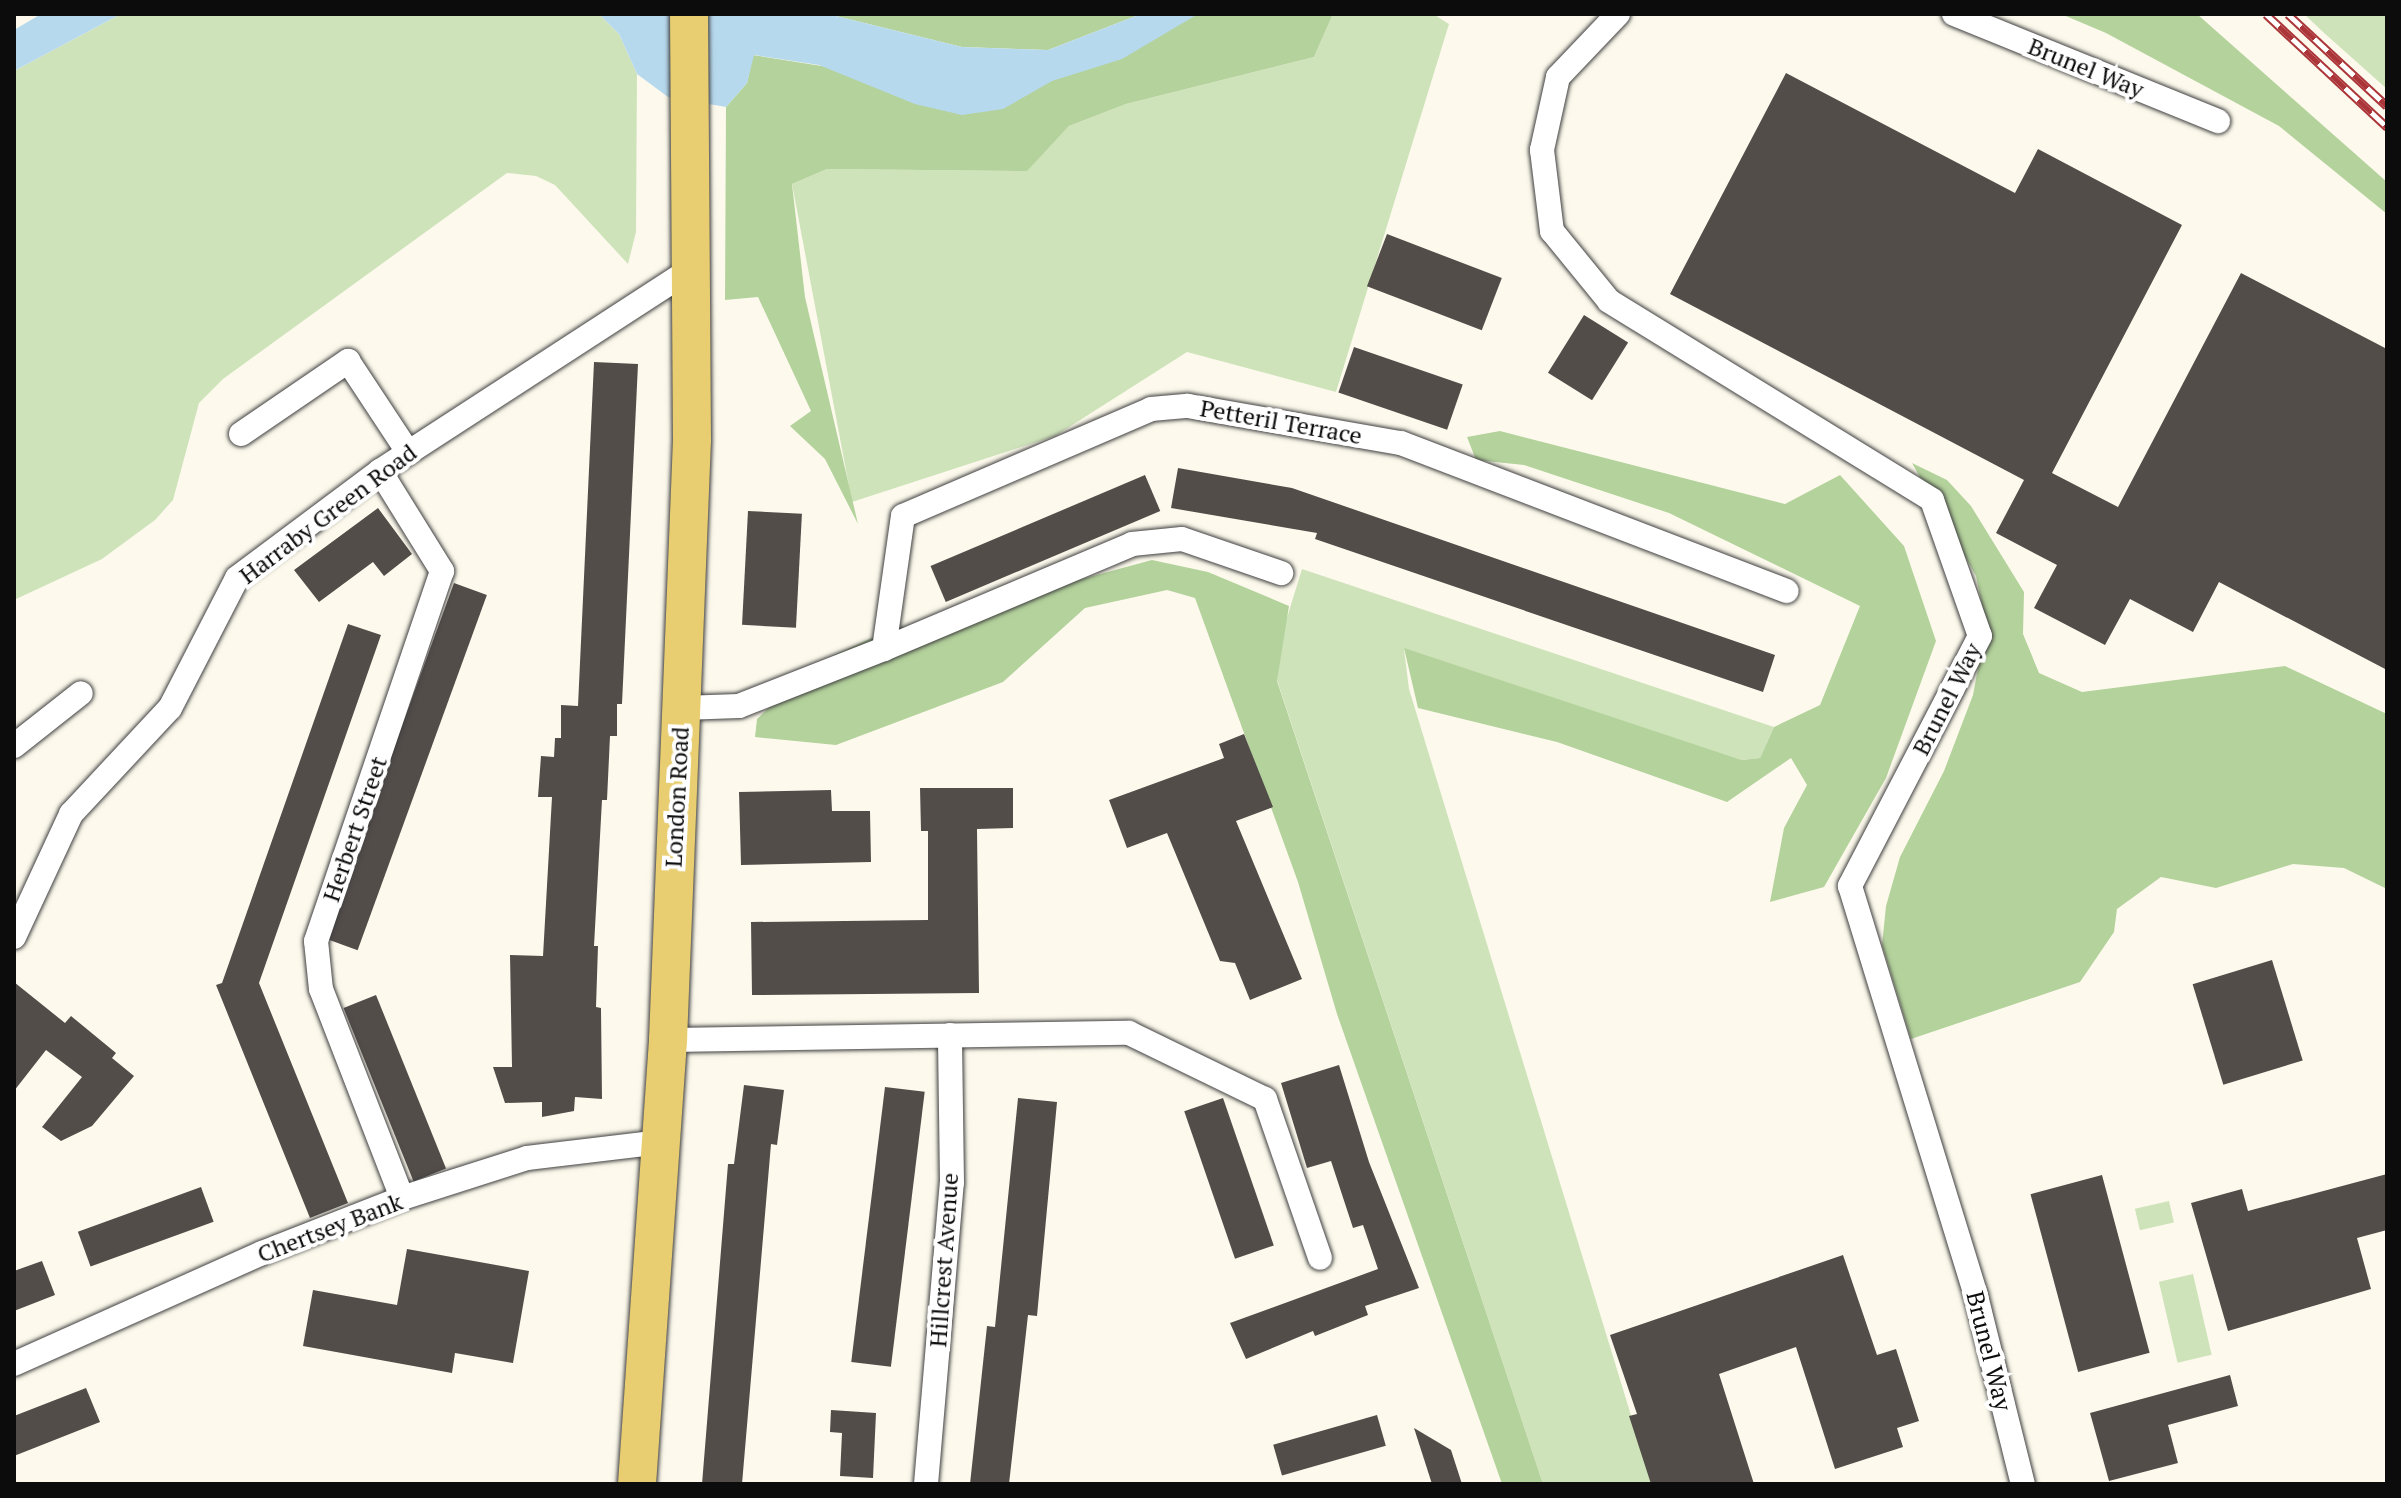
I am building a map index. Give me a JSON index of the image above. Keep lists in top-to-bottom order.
{
  "streets": {
    "main road": ["London Road"],
    "street": [
      "Brunel Way",
      "Petteril Terrace",
      "Harraby Green Road",
      "Herbert Street",
      "Chertsey Bank",
      "Hillcrest Avenue"
    ]
  },
  "crossings": [
    ["Harraby Green Road", "London Road"],
    ["Harraby Green Road", "Herbert Street"],
    ["London Road", "Chertsey Bank"],
    ["Herbert Street", "Chertsey Bank"]
  ]
}
